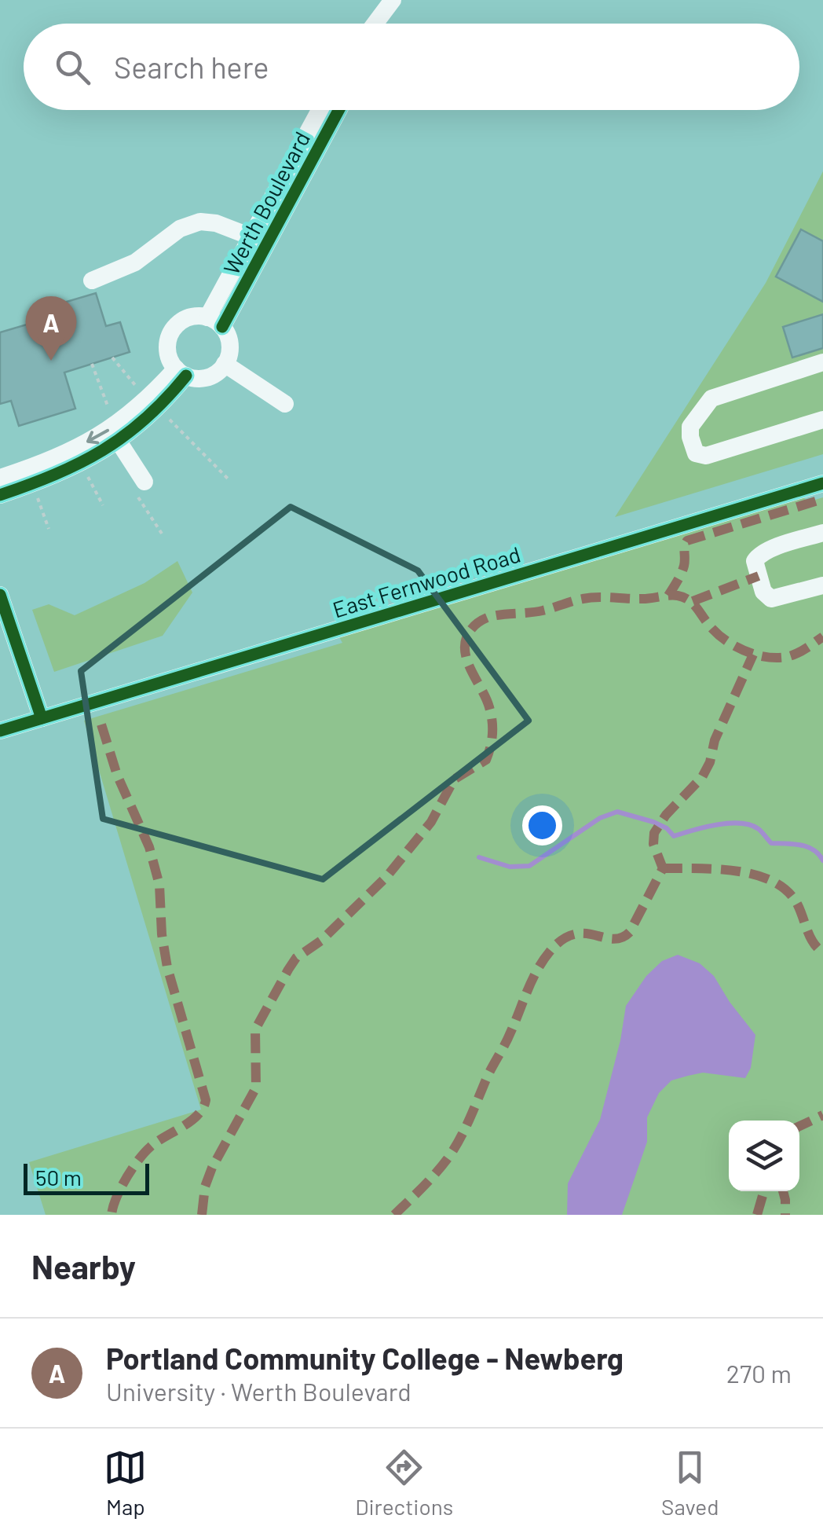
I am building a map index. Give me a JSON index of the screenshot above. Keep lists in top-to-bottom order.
{
  "streets": {
    "street": ["Werth Boulevard", "East Fernwood Road"]
  },
  "scale_bar": "50 m",
  "page": {
    "search": "Search here",
    "pins": "A",
    "scale": "50 m",
    "heading": "Nearby",
    "list": [
      {
        "mark": "A",
        "name": "Portland Community College - Newberg",
        "note": "University · Werth Boulevard",
        "value": "270 m"
      }
    ],
    "nav": ["Map", "Directions", "Saved"]
  }
}
